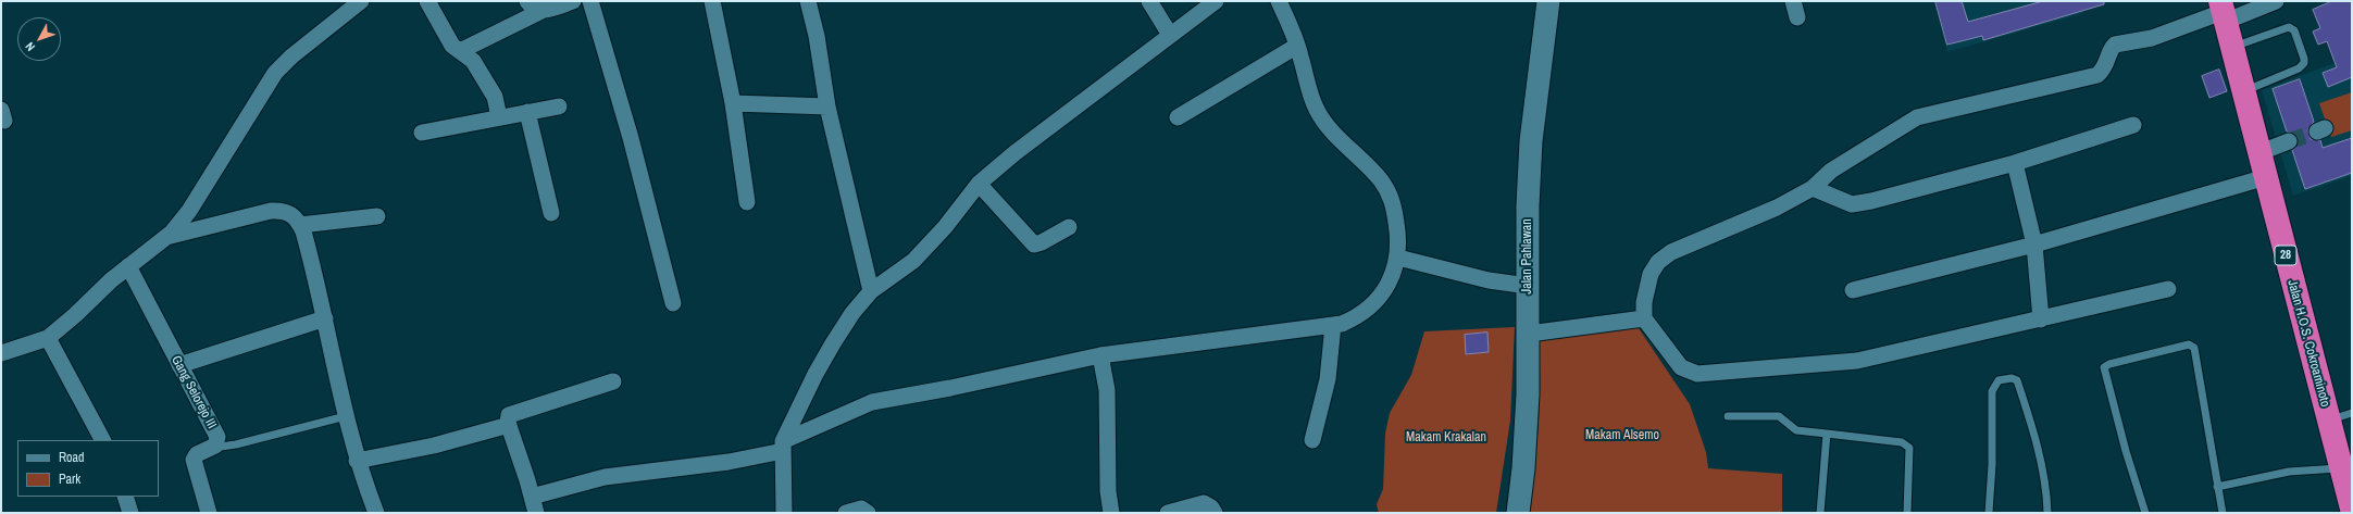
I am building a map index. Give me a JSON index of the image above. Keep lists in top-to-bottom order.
{
  "streets": {
    "highway": ["28", "Jalan H.O.S. Cokroaminoto"],
    "main road": ["Jalan Pahlawan"],
    "street": ["Gang Selorejo III"]
  },
  "parks": ["Makam Alsemo", "Makam Krakalan"],
  "legend": ["Road", "Park"],
  "north": "bottom left"
}
